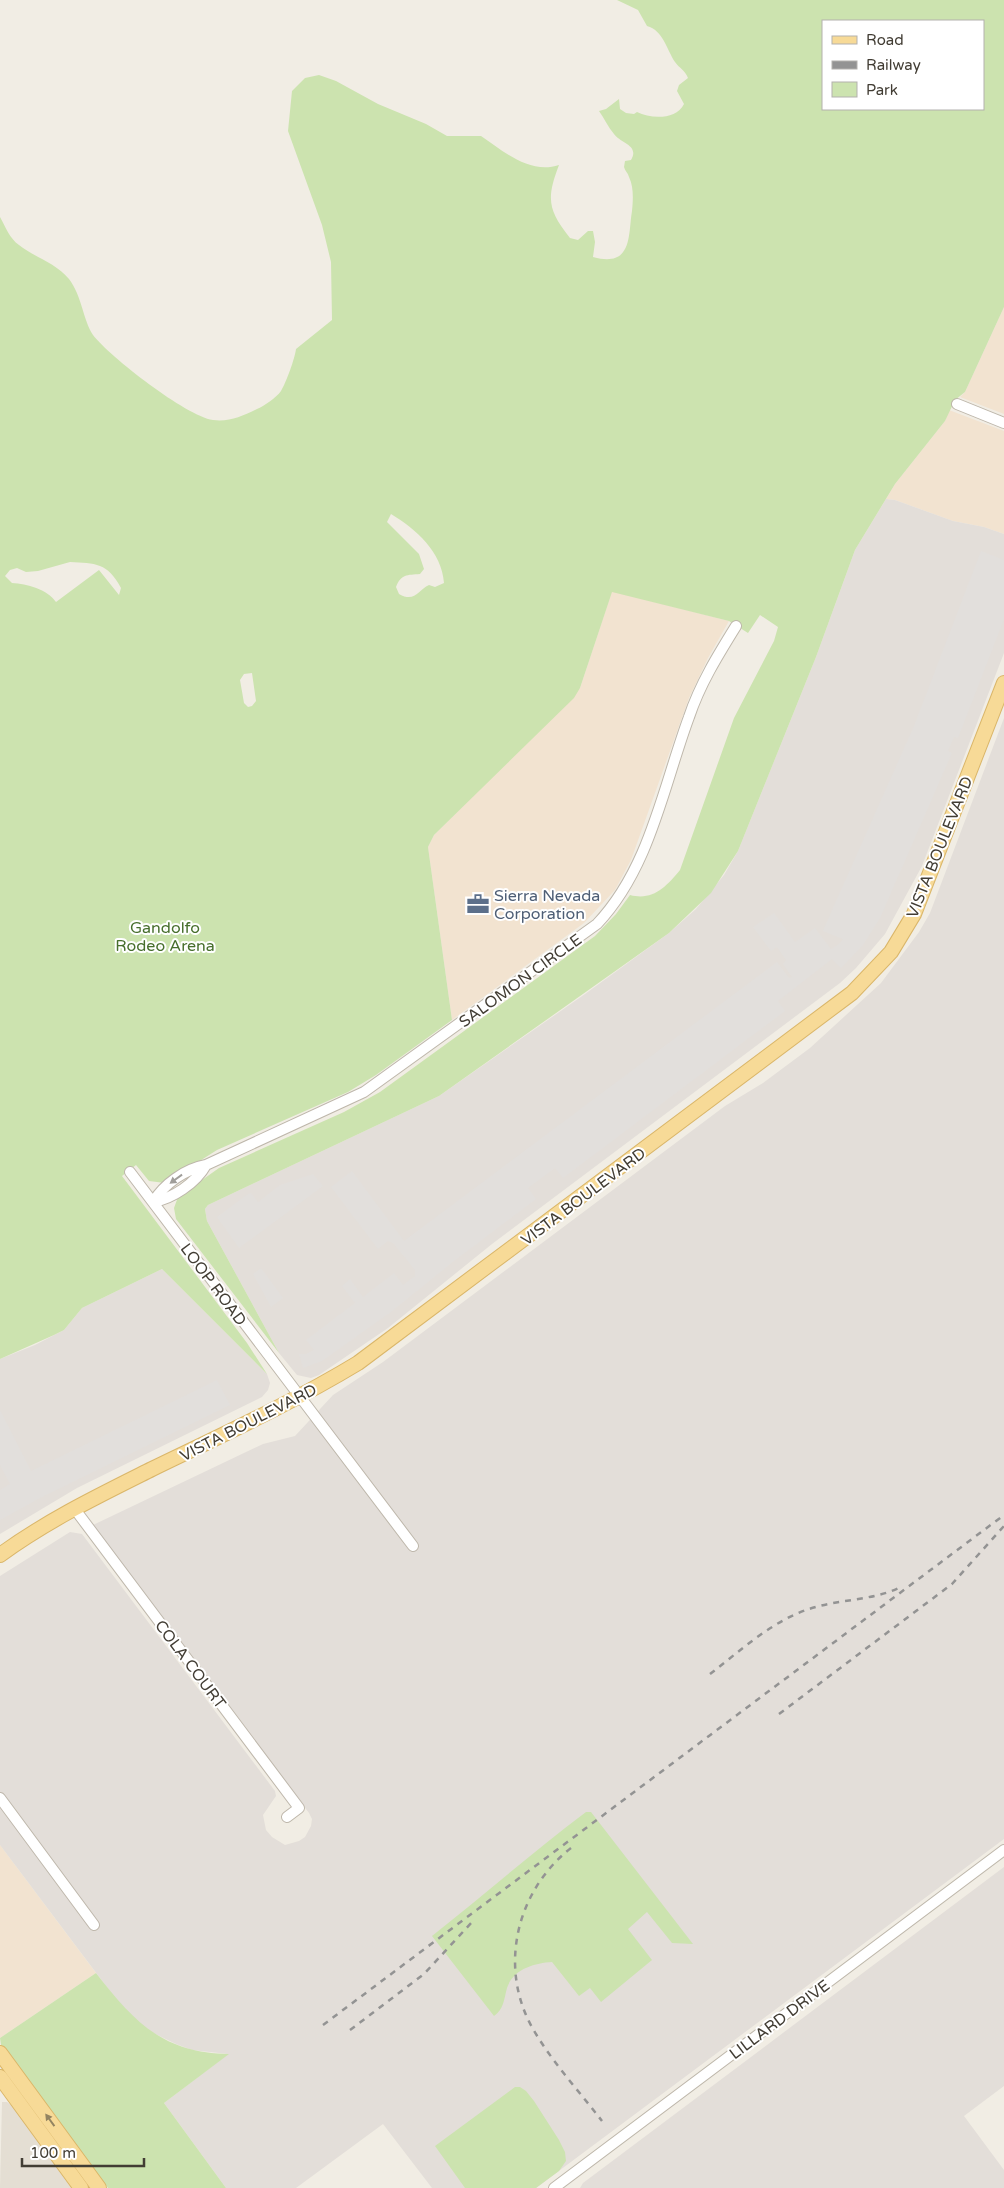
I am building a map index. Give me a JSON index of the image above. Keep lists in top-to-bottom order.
{
  "streets": {
    "main road": ["VISTA BOULEVARD"],
    "street": [
      "SALOMON CIRCLE",
      "LOOP ROAD",
      "COLA COURT",
      "LILLARD DRIVE"
    ]
  },
  "crossings": [
    ["VISTA BOULEVARD", "LOOP ROAD"],
    ["VISTA BOULEVARD", "COLA COURT"],
    ["SALOMON CIRCLE", "LOOP ROAD"]
  ],
  "parks": ["Gandolfo Rodeo Arena"],
  "places": {
    "office": ["Sierra Nevada Corporation"]
  },
  "legend": ["Road", "Railway", "Park"],
  "scale_bar": "100 m"
}
